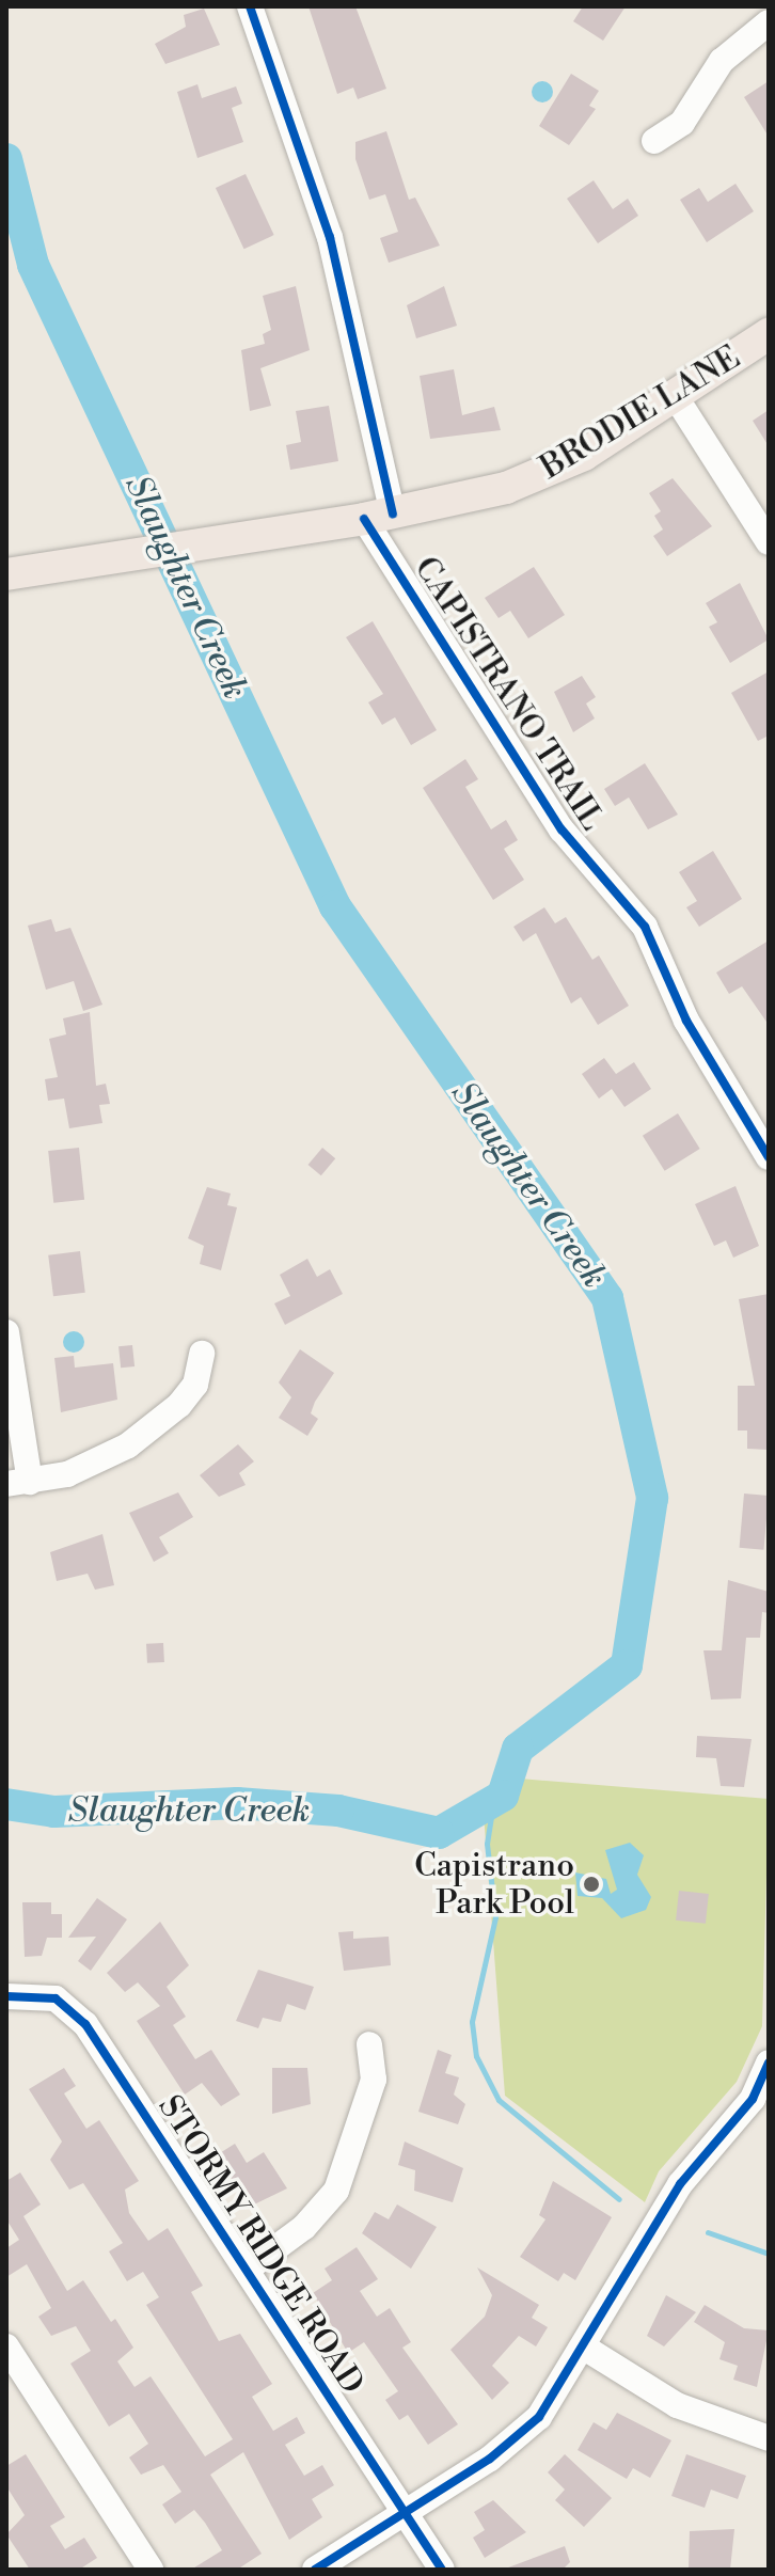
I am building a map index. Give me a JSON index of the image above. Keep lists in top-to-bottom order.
{
  "streets": {
    "main road": ["BRODIE LANE"],
    "street": ["CAPISTRANO TRAIL", "STORMY RIDGE ROAD"]
  },
  "crossings": [
    ["BRODIE LANE", "CAPISTRANO TRAIL"]
  ],
  "water": ["Slaughter Creek"],
  "places": ["Capistrano Park Pool"]
}
